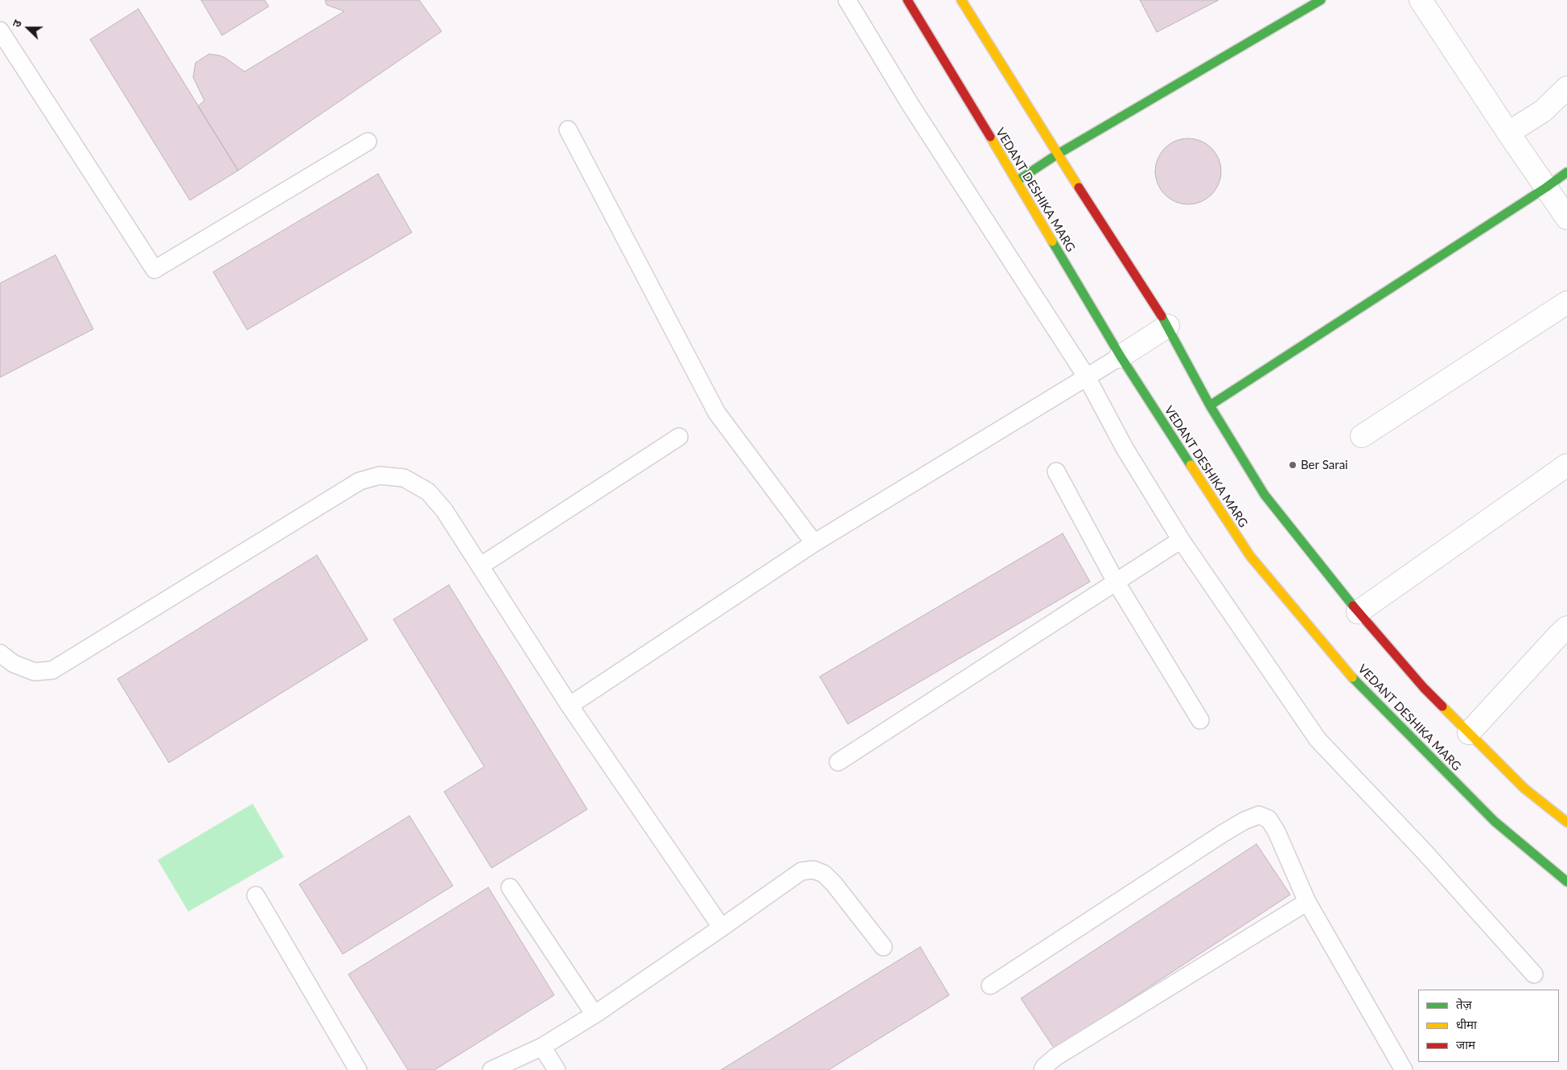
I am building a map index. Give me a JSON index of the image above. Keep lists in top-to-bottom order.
{
  "streets": {
    "main road": ["VEDANT DESHIKA MARG"]
  },
  "places": ["Ber Sarai"],
  "legend": ["तेज़", "धीमा", "जाम"],
  "north": "left"
}
